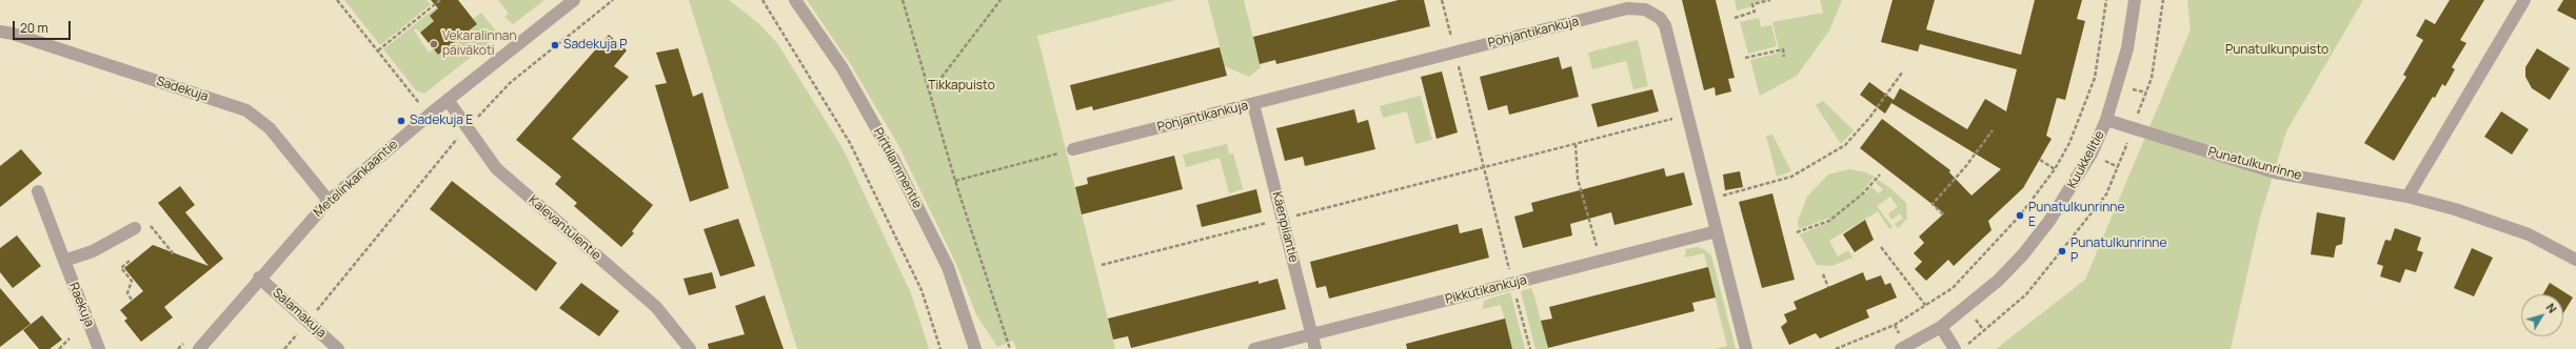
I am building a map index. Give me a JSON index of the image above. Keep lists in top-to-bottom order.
{
  "streets": {
    "street": [
      "Pohjantikankuja",
      "Sadekuja",
      "Kuukkelitie",
      "Punatulkunrinne",
      "Pirttilammentie",
      "Metelinkankaantie",
      "Käenpiiantie",
      "Kalevantulentie",
      "Pikkutikankuja",
      "Raekuja",
      "Salamakuja"
    ]
  },
  "crossings": [
    ["Pohjantikankuja", "Käenpiiantie"],
    ["Pohjantikankuja", "Pikkutikankuja"],
    ["Sadekuja", "Metelinkankaantie"],
    ["Kuukkelitie", "Punatulkunrinne"],
    ["Metelinkankaantie", "Kalevantulentie"],
    ["Metelinkankaantie", "Salamakuja"],
    ["Käenpiiantie", "Pikkutikankuja"]
  ],
  "parks": ["Punatulkunpuisto", "Tikkapuisto"],
  "places": [
    "Vekaralinnan päiväkoti",
    "Sadekuja P",
    "Sadekuja E",
    "Punatulkunrinne E",
    "Punatulkunrinne P"
  ],
  "scale_bar": "20 m",
  "north": "top right"
}
